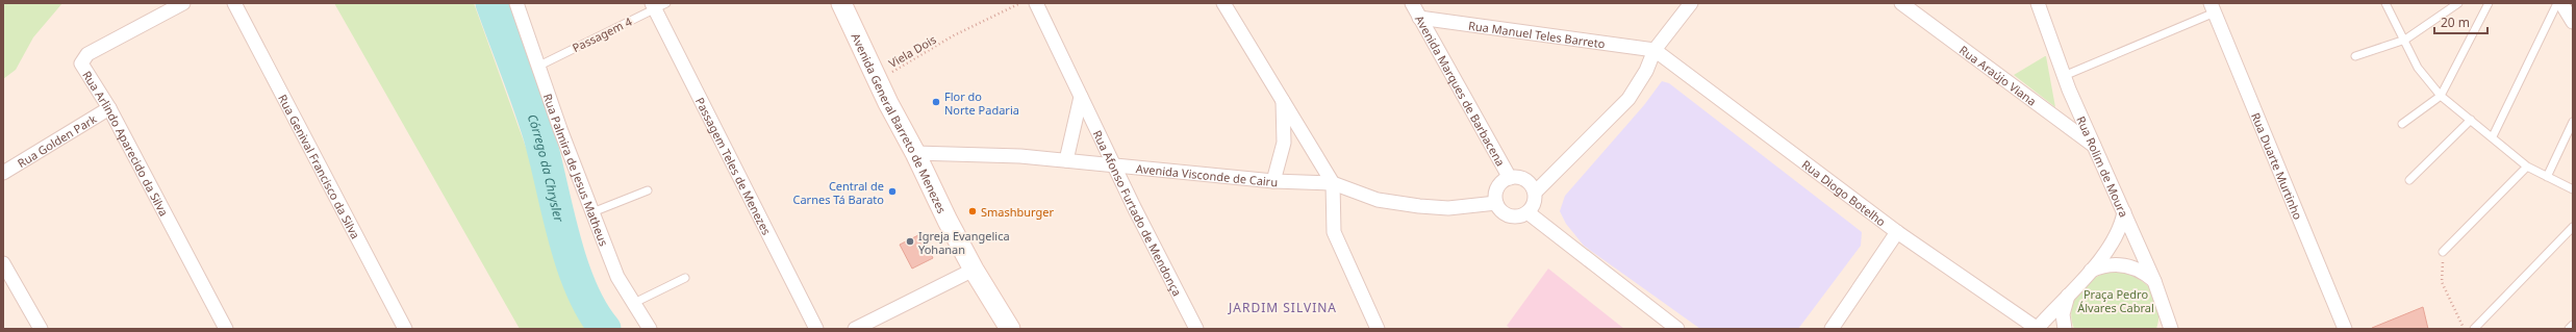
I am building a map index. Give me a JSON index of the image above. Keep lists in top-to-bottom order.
{
  "streets": {
    "main road": ["Avenida General Barreto de Menezes"],
    "street": [
      "Rua Manuel Teles Barreto",
      "Rua Araújo Viana",
      "Avenida Marques de Barbacena",
      "Rua Golden Park",
      "Rua Arlindo Aparecido da Silva",
      "Rua Genival Francisco da Silva",
      "Passagem Teles de Menezes",
      "Rua Rolim de Moura",
      "Rua Duarte Murtinho",
      "Rua Palmira de Jesus Matheus",
      "Avenida Visconde de Cairu",
      "Rua Diogo Botelho",
      "Rua Afonso Furtado de Mendonça"
    ],
    "lane": ["Passagem 4"],
    "path": ["Viela Dois"]
  },
  "crossings": [
    ["Rua Manuel Teles Barreto", "Avenida Marques de Barbacena"],
    ["Rua Manuel Teles Barreto", "Rua Diogo Botelho"],
    ["Passagem 4", "Passagem Teles de Menezes"],
    ["Passagem 4", "Rua Palmira de Jesus Matheus"],
    ["Viela Dois", "Avenida General Barreto de Menezes"],
    ["Rua Araújo Viana", "Rua Rolim de Moura"],
    ["Avenida Marques de Barbacena", "Avenida Visconde de Cairu"],
    ["Avenida General Barreto de Menezes", "Avenida Visconde de Cairu"],
    ["Rua Golden Park", "Rua Arlindo Aparecido da Silva"],
    ["Avenida Visconde de Cairu", "Rua Afonso Furtado de Mendonça"]
  ],
  "districts": ["JARDIM SILVINA"],
  "water": ["Córrego da Chrysler"],
  "parks": ["Praça Pedro Álvares Cabral"],
  "places": [
    "Flor do Norte Padaria",
    "Central de Carnes Tá Barato",
    "Smashburger",
    "Igreja Evangelica Yohanan"
  ],
  "scale_bar": "20 m"
}
